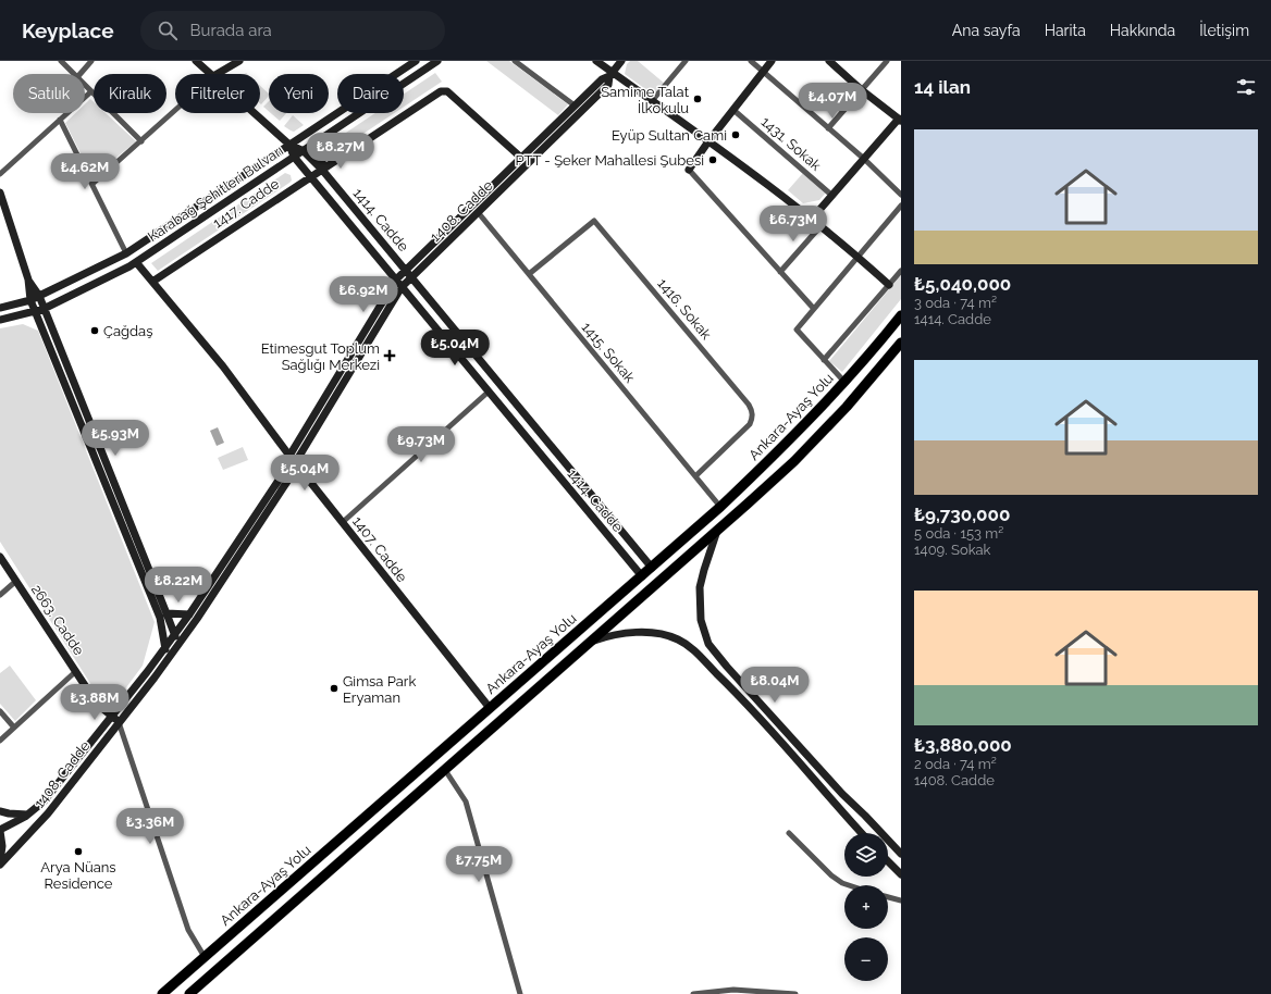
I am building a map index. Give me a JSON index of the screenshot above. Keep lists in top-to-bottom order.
{
  "streets": {
    "highway": ["Ankara-Ayaş Yolu"],
    "main road": [
      "Karabağ Şehitleri Bulvarı",
      "1417. Cadde",
      "1408. Cadde",
      "1414. Cadde",
      "1407. Cadde",
      "2663. Cadde"
    ],
    "street": ["1431. Sokak", "1416. Sokak", "1415. Sokak"]
  },
  "crossings": [
    ["Karabağ Şehitleri Bulvarı", "1414. Cadde"],
    ["Karabağ Şehitleri Bulvarı", "1407. Cadde"],
    ["1417. Cadde", "1408. Cadde"],
    ["1417. Cadde", "1414. Cadde"],
    ["1417. Cadde", "1407. Cadde"],
    ["1408. Cadde", "1414. Cadde"],
    ["1408. Cadde", "1415. Sokak"],
    ["1408. Cadde", "1407. Cadde"],
    ["1408. Cadde", "2663. Cadde"],
    ["1414. Cadde", "Ankara-Ayaş Yolu"],
    ["1416. Sokak", "1415. Sokak"],
    ["1415. Sokak", "Ankara-Ayaş Yolu"],
    ["Ankara-Ayaş Yolu", "1407. Cadde"]
  ],
  "places": {
    "other": [
      "Samime Talat İlkokulu",
      "Eyüp Sultan Cami",
      "PTT - Şeker Mahallesi Şubesi",
      "Çağdaş",
      "Gimsa Park Eryaman",
      "Arya Nüans Residence"
    ],
    "health": ["Etimesgut Toplum Sağlığı Merkezi"]
  },
  "page": {
    "header": "Keyplace",
    "search": "Burada ara",
    "nav": [
      "Ana sayfa",
      "Harita",
      "Hakkında",
      "İletişim"
    ],
    "heading": "14 ilan",
    "chip": [
      "Satılık",
      "Kiralık",
      "Filtreler",
      "Yeni",
      "Daire"
    ],
    "price": [
      "₺4.07M",
      "₺8.27M",
      "₺4.62M",
      "₺6.73M",
      "₺6.92M",
      "₺5.04M",
      "₺5.93M",
      "₺9.73M",
      "₺5.04M",
      "₺8.22M",
      "₺8.04M",
      "₺3.88M",
      "₺3.36M",
      "₺7.75M"
    ],
    "list": [
      {
        "name": "₺5,040,000",
        "note": "3 oda · 74 m² · 1414. Cadde"
      },
      {
        "name": "₺9,730,000",
        "note": "5 oda · 153 m² · 1409. Sokak"
      },
      {
        "name": "₺3,880,000",
        "note": "2 oda · 74 m² · 1408. Cadde"
      }
    ],
    "map_buttons": ["+", "−"]
  }
}
